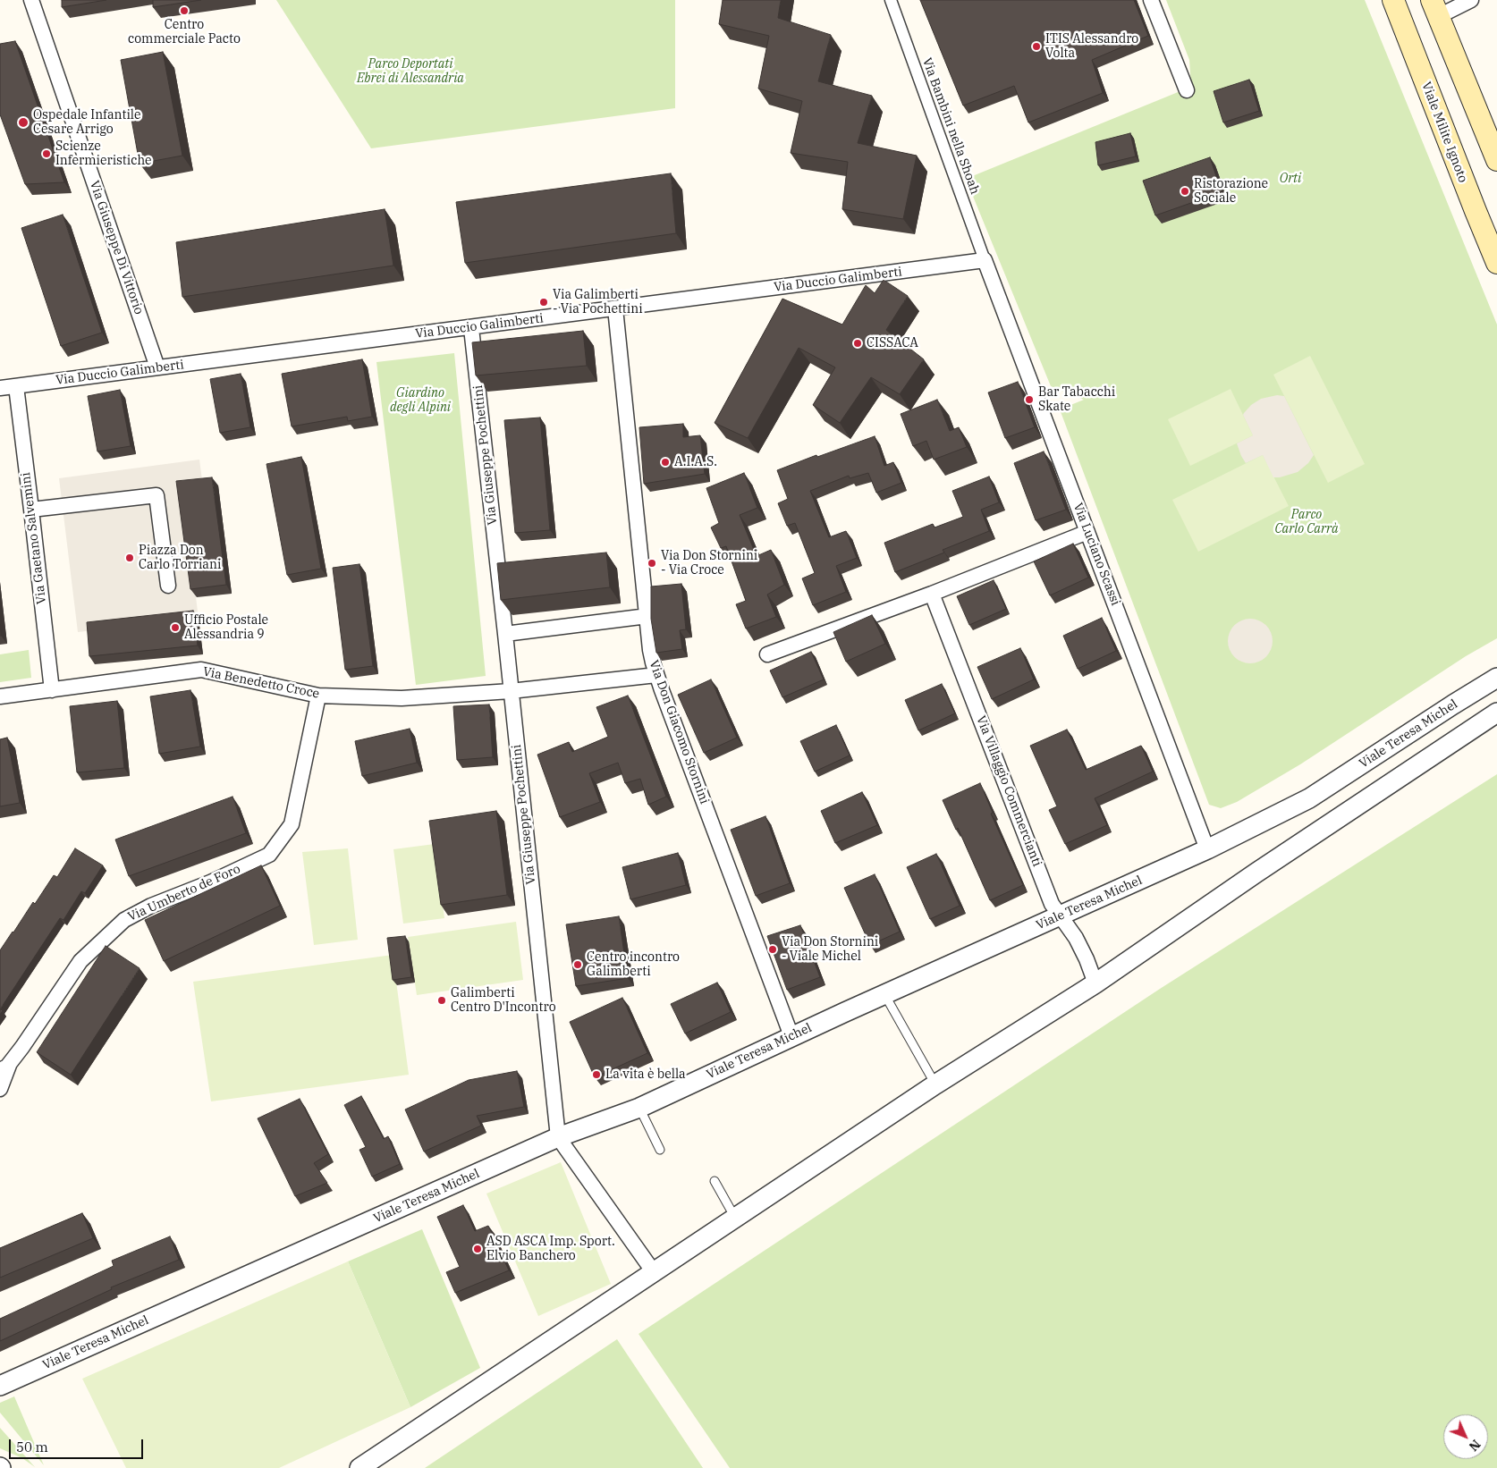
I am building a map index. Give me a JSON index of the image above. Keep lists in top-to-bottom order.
{
  "streets": {
    "main road": ["Viale Milite Ignoto"],
    "street": [
      "Via Bambini nella Shoah",
      "Via Giuseppe Di Vittorio",
      "Via Duccio Galimberti",
      "Via Giuseppe Pochettini",
      "Via Gaetano Salvemini",
      "Via Luciano Scassi",
      "Via Benedetto Croce",
      "Via Don Giacomo Stornini",
      "Viale Teresa Michel",
      "Via Villaggio Commercianti",
      "Via Umberto de Foro"
    ]
  },
  "crossings": [
    ["Via Bambini nella Shoah", "Via Duccio Galimberti"],
    ["Via Bambini nella Shoah", "Via Luciano Scassi"],
    ["Via Giuseppe Di Vittorio", "Via Duccio Galimberti"],
    ["Via Duccio Galimberti", "Via Giuseppe Pochettini"],
    ["Via Duccio Galimberti", "Via Gaetano Salvemini"],
    ["Via Duccio Galimberti", "Via Luciano Scassi"],
    ["Via Duccio Galimberti", "Via Don Giacomo Stornini"],
    ["Via Giuseppe Pochettini", "Via Benedetto Croce"],
    ["Via Giuseppe Pochettini", "Viale Teresa Michel"],
    ["Via Gaetano Salvemini", "Via Benedetto Croce"],
    ["Via Luciano Scassi", "Viale Teresa Michel"],
    ["Via Benedetto Croce", "Via Don Giacomo Stornini"],
    ["Via Benedetto Croce", "Via Umberto de Foro"],
    ["Via Don Giacomo Stornini", "Viale Teresa Michel"],
    ["Viale Teresa Michel", "Via Villaggio Commercianti"]
  ],
  "parks": [
    "Parco Deportati Ebrei di Alessandria",
    "Orti",
    "Giardino degli Alpini",
    "Parco Carlo Carrà"
  ],
  "places": [
    "Centro commerciale Pacto",
    "ITIS Alessandro Volta",
    "Ospedale Infantile Cesare Arrigo",
    "Scienze Infermieristiche",
    "Ristorazione Sociale",
    "Via Galimberti - Via Pochettini",
    "CISSACA",
    "Bar Tabacchi Skate",
    "A.I.A.S.",
    "Piazza Don Carlo Torriani",
    "Via Don Stornini - Via Croce",
    "Ufficio Postale Alessandria 9",
    "Via Don Stornini - Viale Michel",
    "Centro incontro Galimberti",
    "Galimberti Centro D'Incontro",
    "La vita è bella",
    "ASD ASCA Imp. Sport. Elvio Banchero"
  ],
  "scale_bar": "50 m",
  "north": "bottom right"
}
